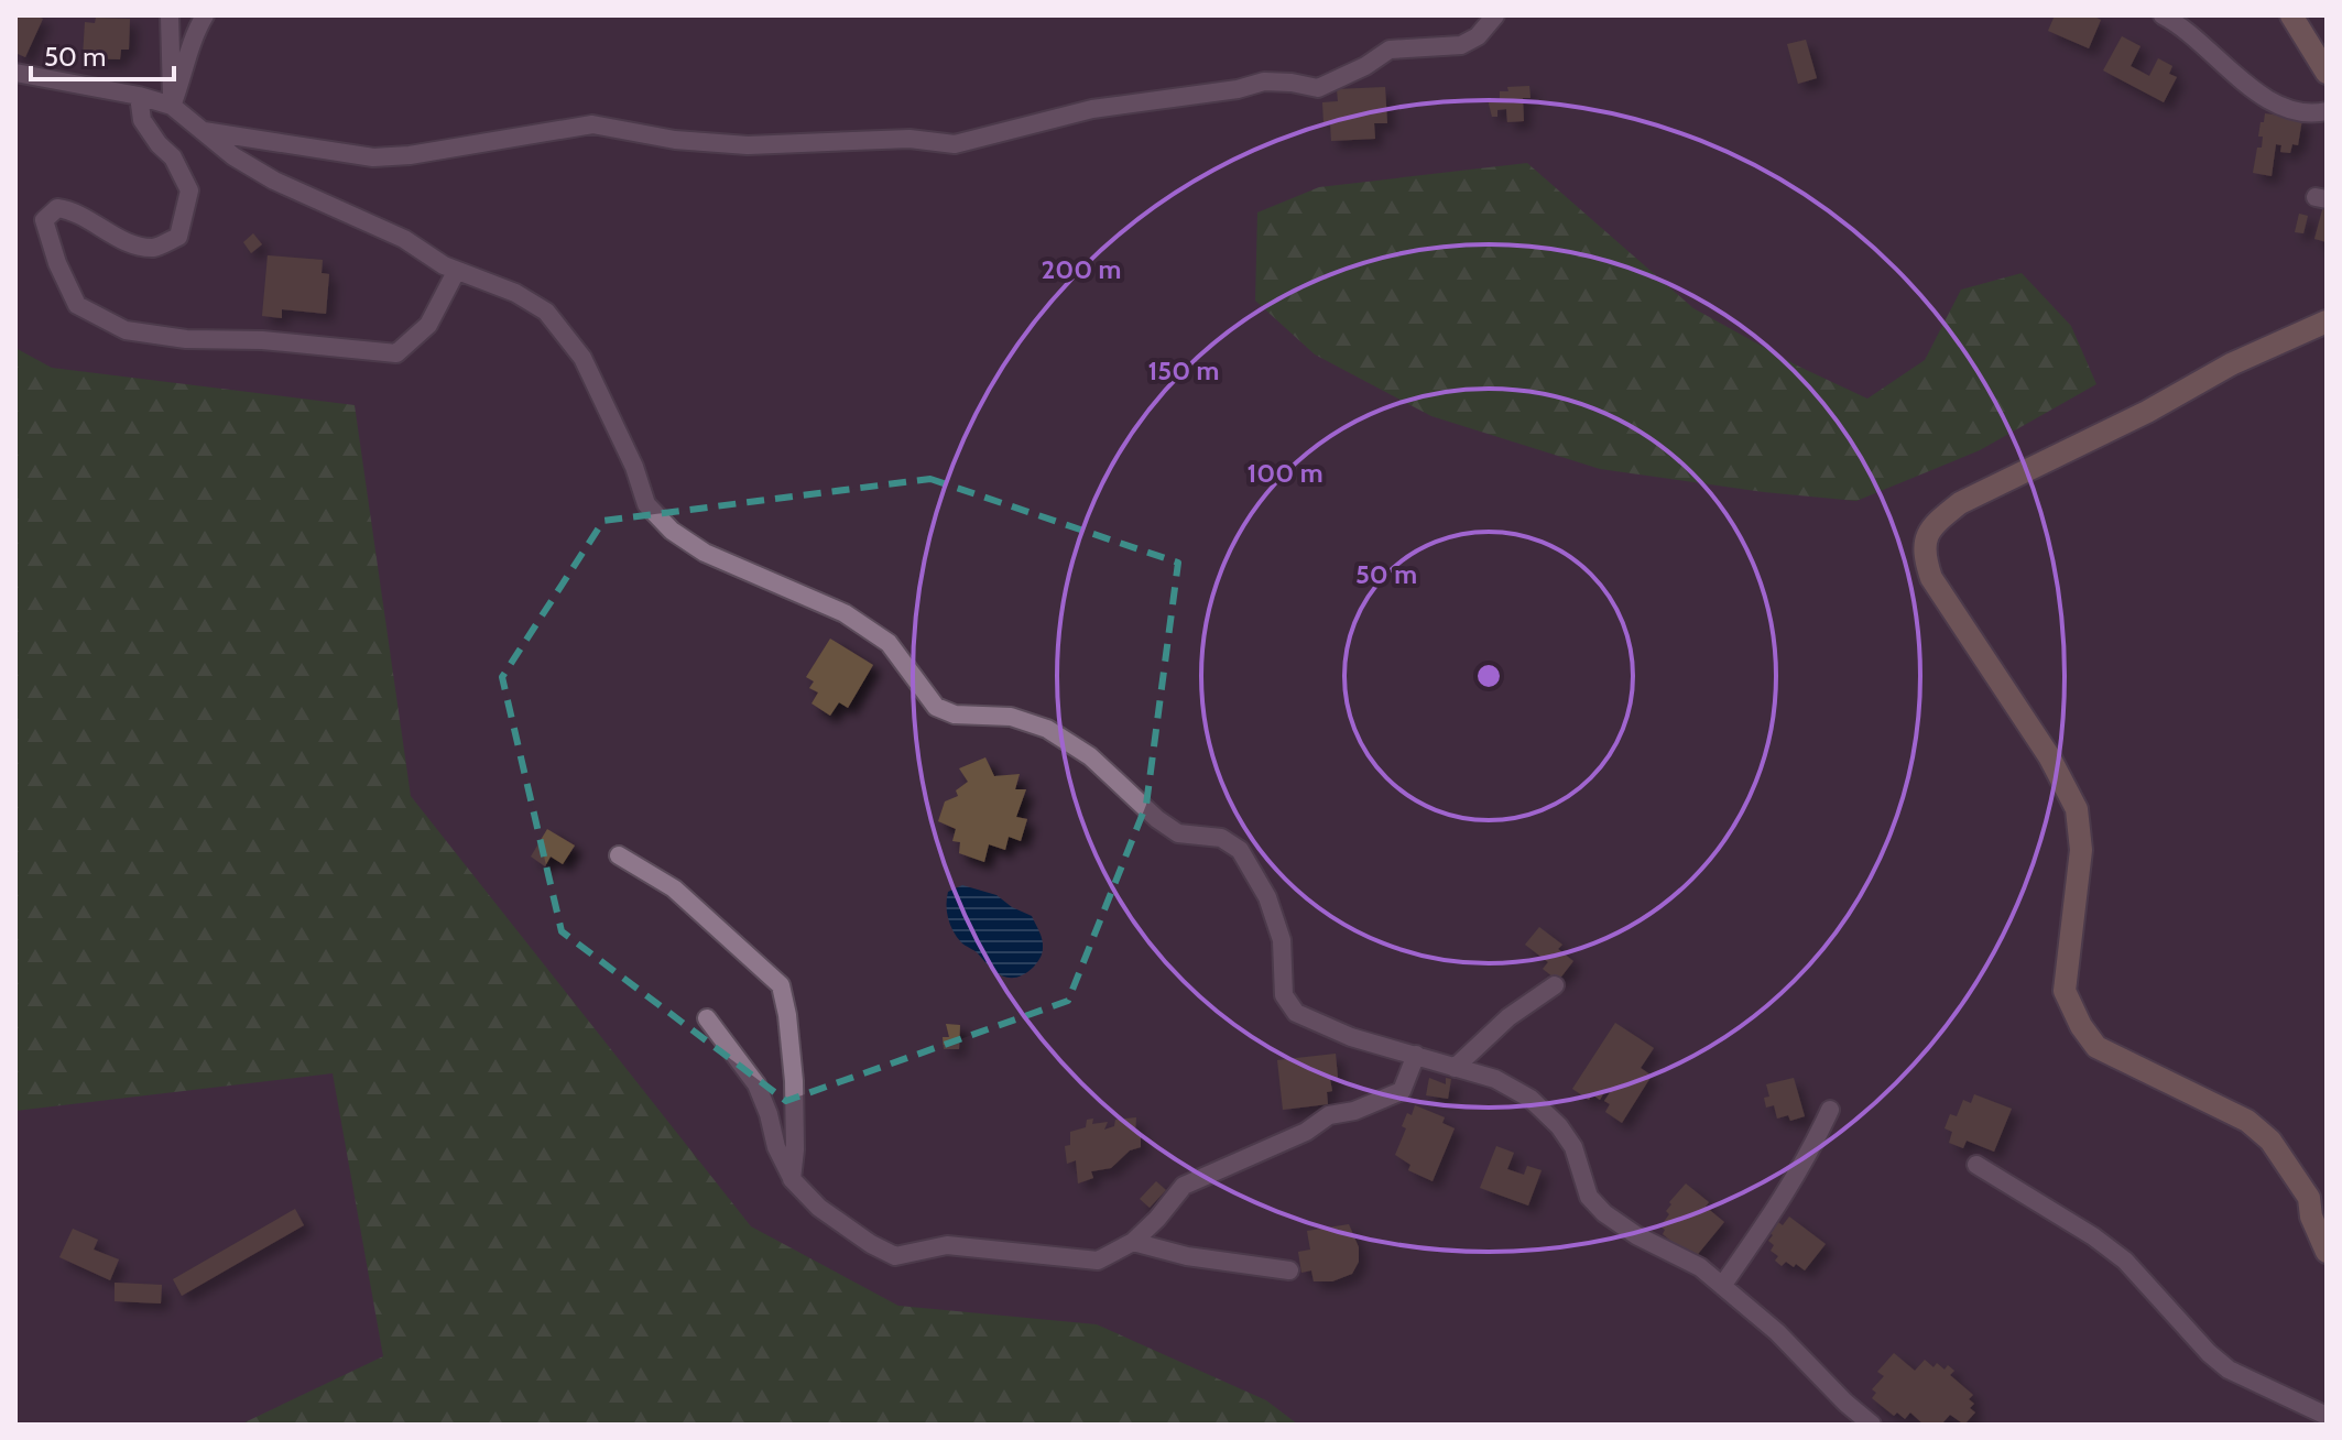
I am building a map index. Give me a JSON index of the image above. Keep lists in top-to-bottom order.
{
  "scale_bar": "50 m",
  "rings": [
    "200 m",
    "150 m",
    "100 m",
    "50 m"
  ]
}
